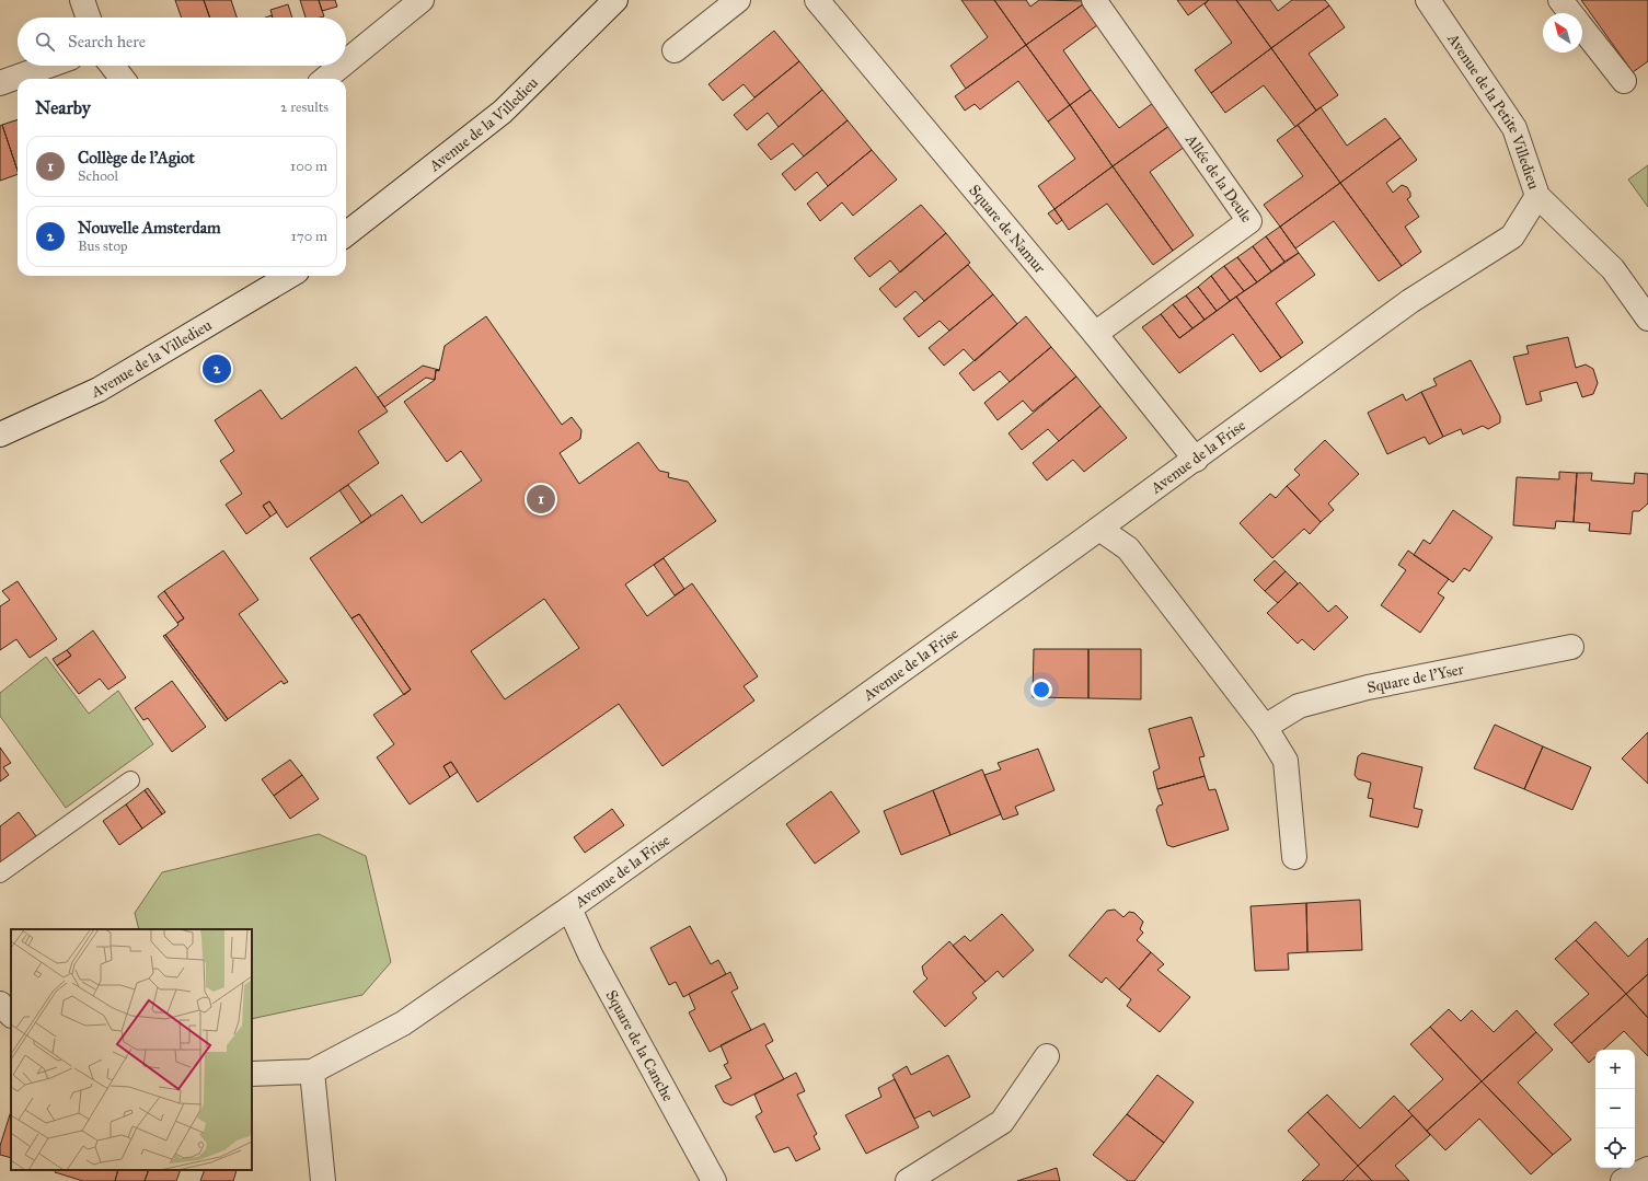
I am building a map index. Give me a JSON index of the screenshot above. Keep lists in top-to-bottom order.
{
  "streets": {
    "street": [
      "Avenue de la Petite Villedieu",
      "Avenue de la Villedieu",
      "Allée de la Deule",
      "Square de Namur",
      "Avenue de la Frise",
      "Square de l'Yser",
      "Square de la Canche"
    ]
  },
  "crossings": [
    ["Avenue de la Petite Villedieu", "Avenue de la Frise"],
    ["Allée de la Deule", "Square de Namur"],
    ["Square de Namur", "Avenue de la Frise"],
    ["Avenue de la Frise", "Square de la Canche"]
  ],
  "north": "top left",
  "page": {
    "search": "Search here",
    "heading": ["Nearby", "2 results"],
    "list": [
      {
        "mark": "1",
        "name": "Collège de l'Agiot",
        "note": "School",
        "value": "100 m"
      },
      {
        "mark": "2",
        "name": "Nouvelle Amsterdam",
        "note": "Bus stop",
        "value": "170 m"
      }
    ],
    "pins": ["2", "1"],
    "map_buttons": ["+", "−"]
  }
}
